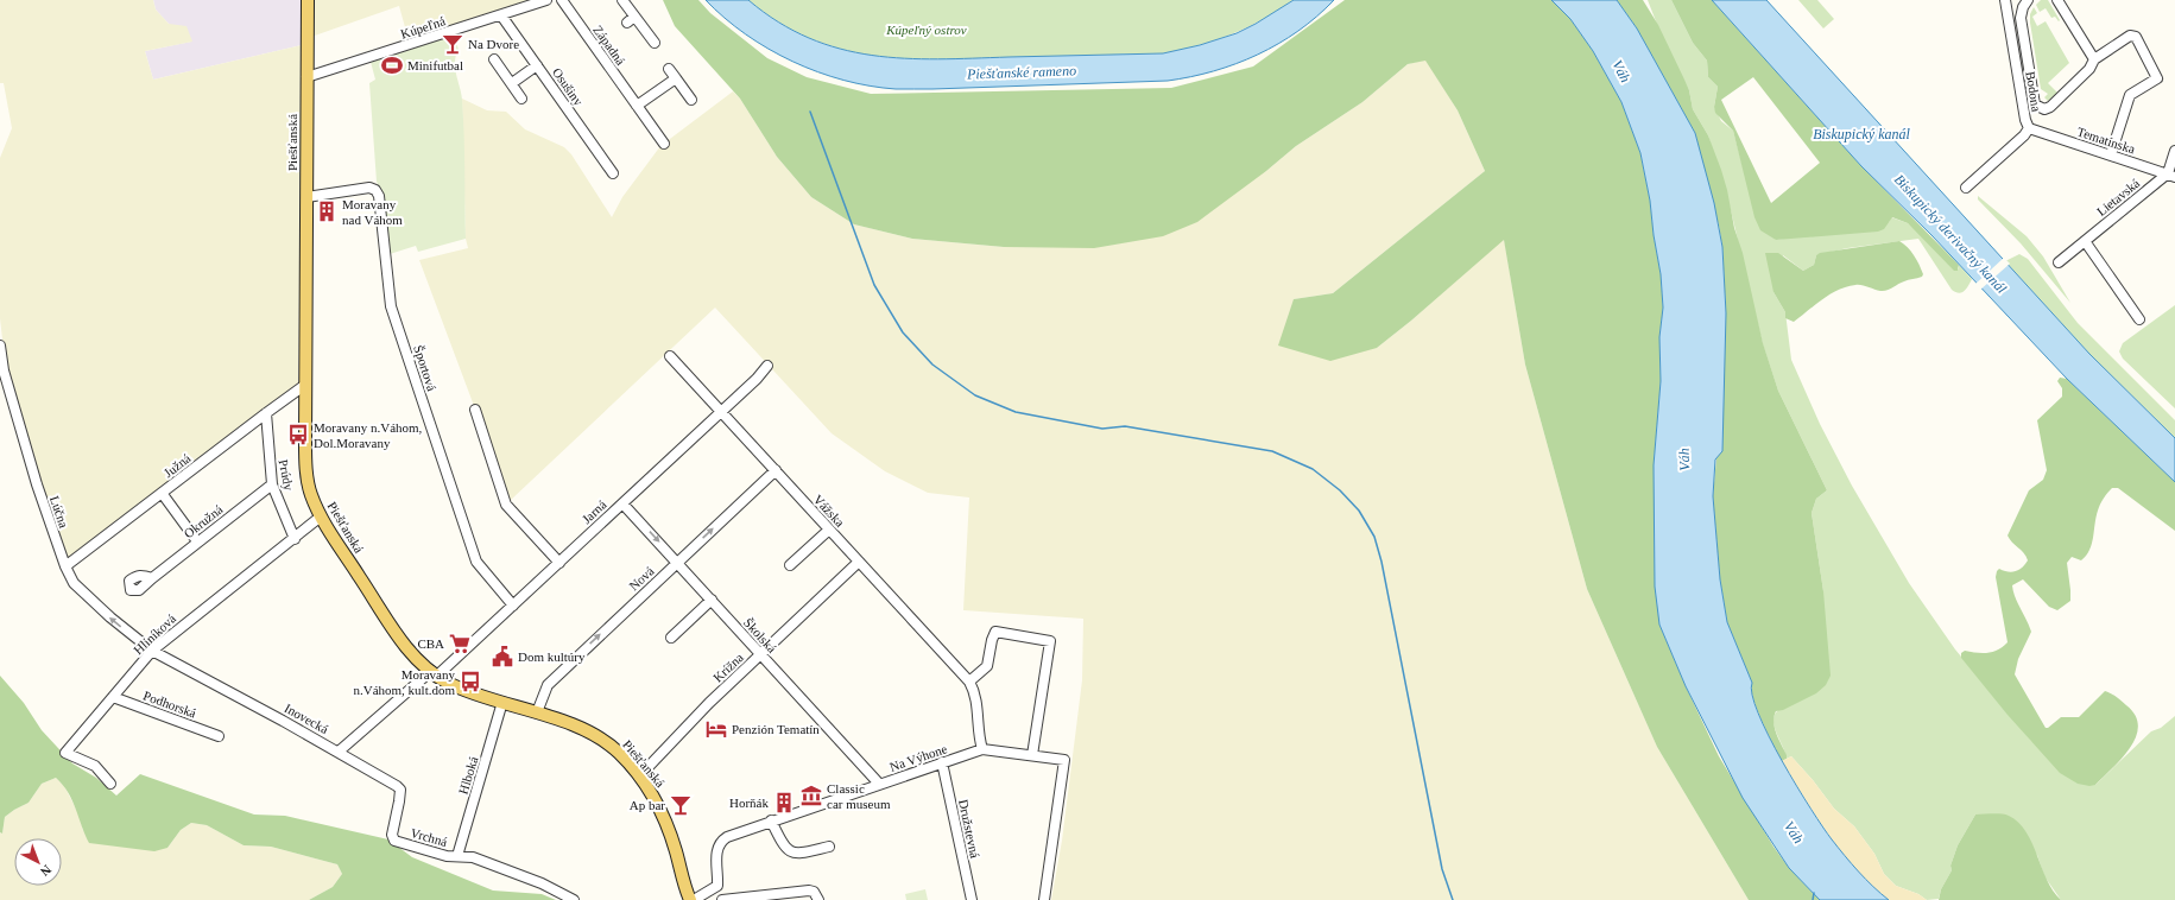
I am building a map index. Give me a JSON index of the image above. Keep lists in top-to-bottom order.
{
  "streets": {
    "main road": ["Piešťanská"],
    "street": [
      "Kúpeľná",
      "Západná",
      "Osušiny",
      "Bodona",
      "Tematínska",
      "Lietavská",
      "Športová",
      "Južná",
      "Prúdy",
      "Vážska",
      "Lúčna",
      "Jarná",
      "Okružná",
      "Nová",
      "Hliníková",
      "Školská",
      "Krížna",
      "Podhorská",
      "Inovecká",
      "Na Výhone",
      "Hlboká",
      "Družstevná",
      "Vrchná"
    ]
  },
  "crossings": [
    ["Kúpeľná", "Osušiny"],
    ["Kúpeľná", "Piešťanská"],
    ["Bodona", "Tematínska"],
    ["Tematínska", "Lietavská"],
    ["Piešťanská", "Športová"],
    ["Piešťanská", "Južná"],
    ["Piešťanská", "Jarná"],
    ["Piešťanská", "Nová"],
    ["Piešťanská", "Hliníková"],
    ["Piešťanská", "Krížna"],
    ["Piešťanská", "Hlboká"],
    ["Športová", "Jarná"],
    ["Južná", "Prúdy"],
    ["Južná", "Lúčna"],
    ["Prúdy", "Okružná"],
    ["Prúdy", "Hliníková"],
    ["Vážska", "Jarná"],
    ["Vážska", "Nová"],
    ["Vážska", "Krížna"],
    ["Vážska", "Na Výhone"],
    ["Lúčna", "Hliníková"],
    ["Lúčna", "Inovecká"],
    ["Jarná", "Školská"],
    ["Nová", "Školská"],
    ["Hliníková", "Podhorská"],
    ["Hliníková", "Inovecká"],
    ["Školská", "Krížna"],
    ["Školská", "Na Výhone"],
    ["Inovecká", "Vrchná"],
    ["Na Výhone", "Družstevná"],
    ["Hlboká", "Vrchná"]
  ],
  "water": [
    "Váh",
    "Piešťanské rameno",
    "Biskupický kanál",
    "Biskupický derivačný kanál"
  ],
  "parks": ["Kúpeľný ostrov"],
  "places": {
    "bar": ["Na Dvore", "Ap bar"],
    "sports": ["Minifutbal"],
    "building": ["Moravany nad Váhom", "Horňák"],
    "bus stop": ["Moravany n.Váhom, Dol.Moravany", "Moravany n.Váhom, kult.dom"],
    "supermarket": ["CBA"],
    "public building": ["Dom kultúry"],
    "hotel": ["Penzión Tematín"],
    "museum": ["Classic car museum"]
  },
  "north": "bottom right"
}
